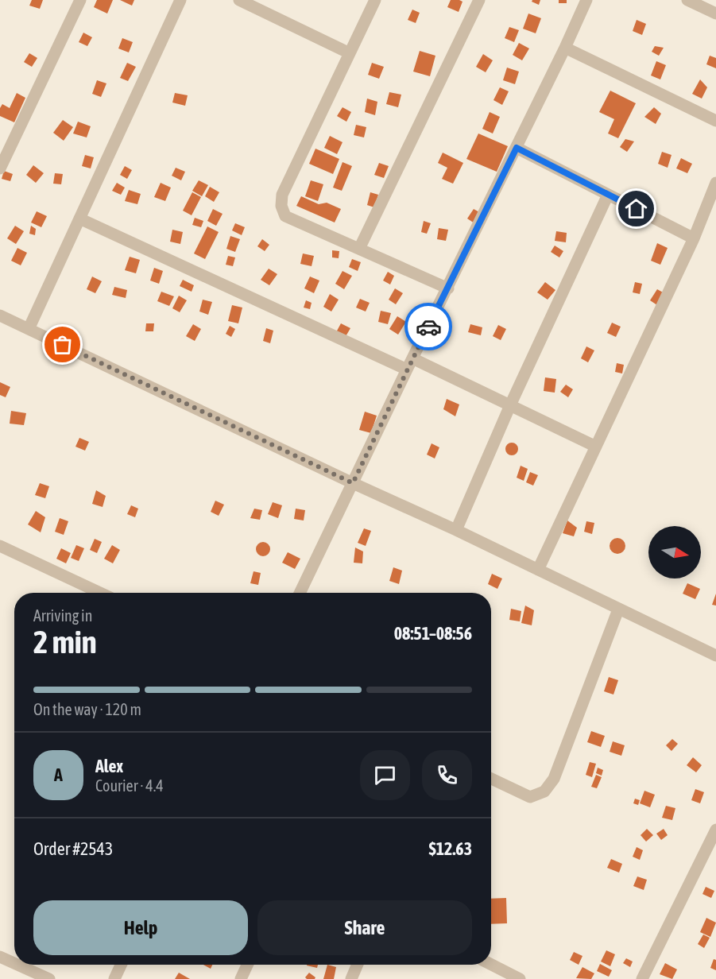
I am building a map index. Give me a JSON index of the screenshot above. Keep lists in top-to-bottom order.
{
  "north": "right",
  "page": {
    "heading": ["2 min", "Arriving in", "08:51–08:56"],
    "panel": [
      "Alex",
      "Courier · 4.4",
      "Order #2543",
      "$12.63"
    ],
    "bar": "On the way · 120 m",
    "round": "A",
    "buttons": ["Help", "Share"]
  }
}
